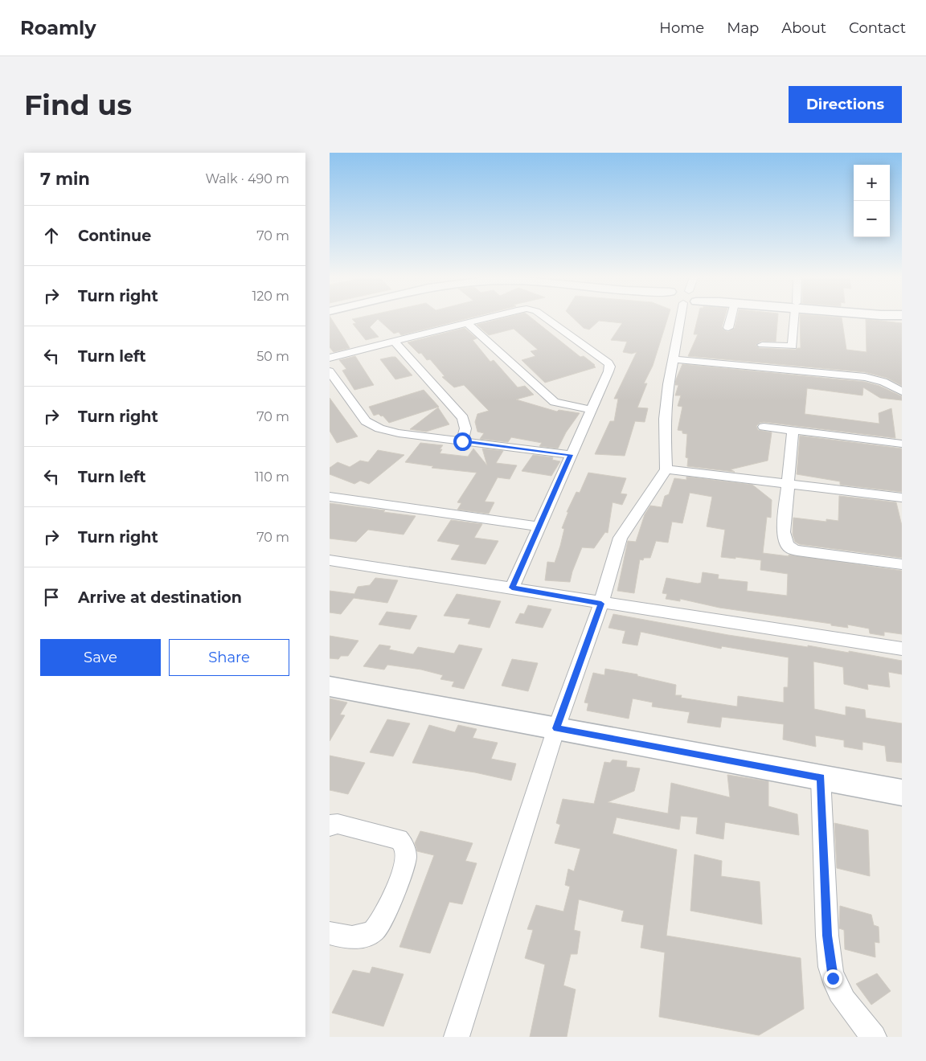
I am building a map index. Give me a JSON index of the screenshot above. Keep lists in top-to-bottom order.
{
  "page": {
    "header": "Roamly",
    "nav": [
      "Home",
      "Map",
      "About",
      "Contact"
    ],
    "buttons": [
      "Directions",
      ["Save", "Share"]
    ],
    "title": "Find us",
    "heading": ["7 min", "Walk · 490 m"],
    "map_buttons": ["+", "−"],
    "list": [
      ["Continue", "70 m"],
      ["Turn right", "120 m"],
      ["Turn left", "50 m"],
      ["Turn right", "70 m"],
      ["Turn left", "110 m"],
      ["Turn right", "70 m"],
      "Arrive at destination"
    ]
  }
}
